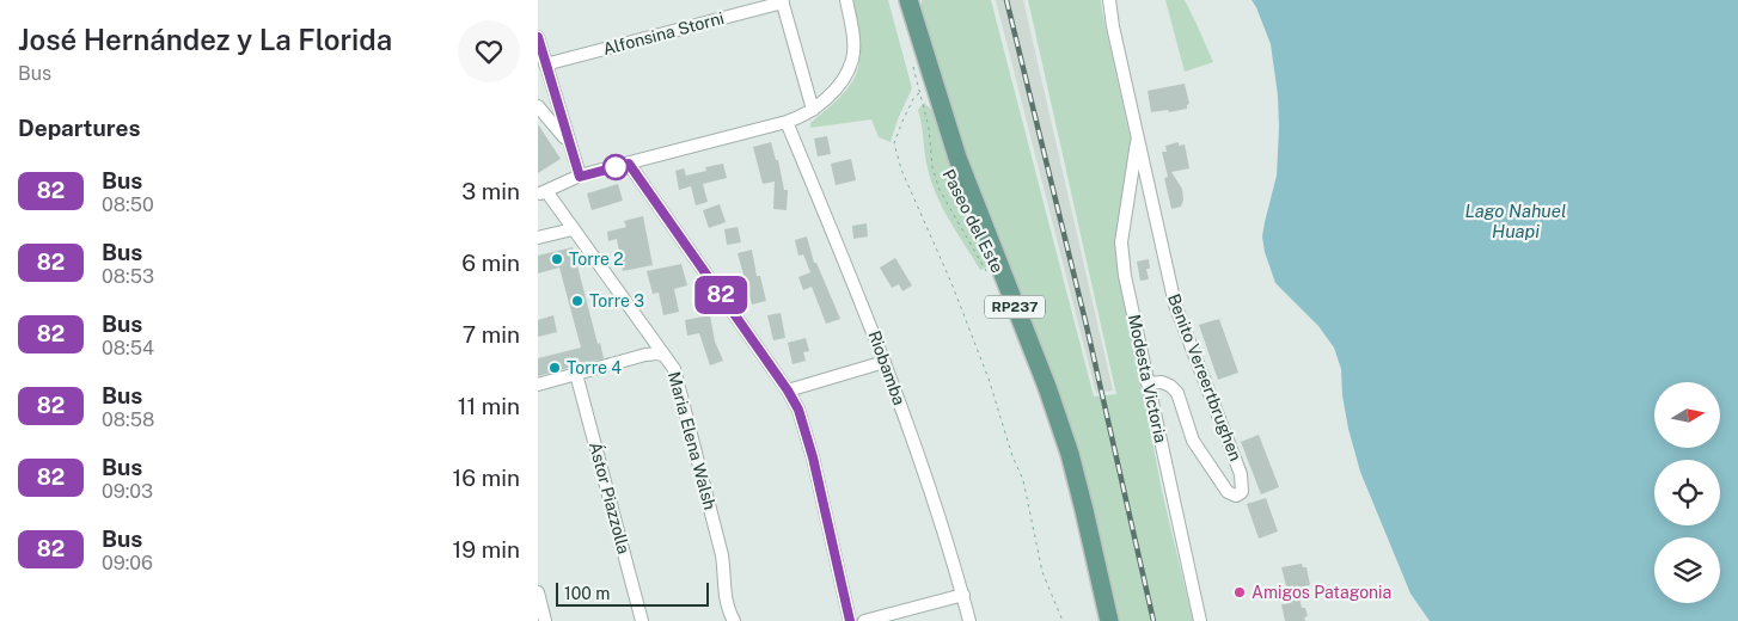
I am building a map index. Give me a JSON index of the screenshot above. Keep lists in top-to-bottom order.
{
  "streets": {
    "main road": ["RP237"],
    "street": [
      "Alfonsina Storni",
      "Riobamba",
      "Benito Vereertbrughen",
      "Modesta Victoria",
      "Maria Elena Walsh",
      "Ástor Piazzolla"
    ],
    "path": ["Paseo del Este"]
  },
  "crossings": [
    ["Benito Vereertbrughen", "Modesta Victoria"]
  ],
  "water": ["Lago Nahuel Huapi"],
  "places": [
    "Torre 2",
    "Torre 3",
    "Torre 4",
    "Amigos Patagonia"
  ],
  "lines": ["bus line 82"],
  "scale_bar": "100 m",
  "north": "right",
  "page": {
    "heading": [
      ["José Hernández y La Florida", "Bus"],
      "Departures"
    ],
    "on_map": "82",
    "list": [
      {
        "mark": "82",
        "name": "Bus",
        "note": "08:50",
        "value": "3 min"
      },
      {
        "mark": "82",
        "name": "Bus",
        "note": "08:53",
        "value": "6 min"
      },
      {
        "mark": "82",
        "name": "Bus",
        "note": "08:54",
        "value": "7 min"
      },
      {
        "mark": "82",
        "name": "Bus",
        "note": "08:58",
        "value": "11 min"
      },
      {
        "mark": "82",
        "name": "Bus",
        "note": "09:03",
        "value": "16 min"
      },
      {
        "mark": "82",
        "name": "Bus",
        "note": "09:06",
        "value": "19 min"
      }
    ],
    "scale": "100 m"
  }
}
